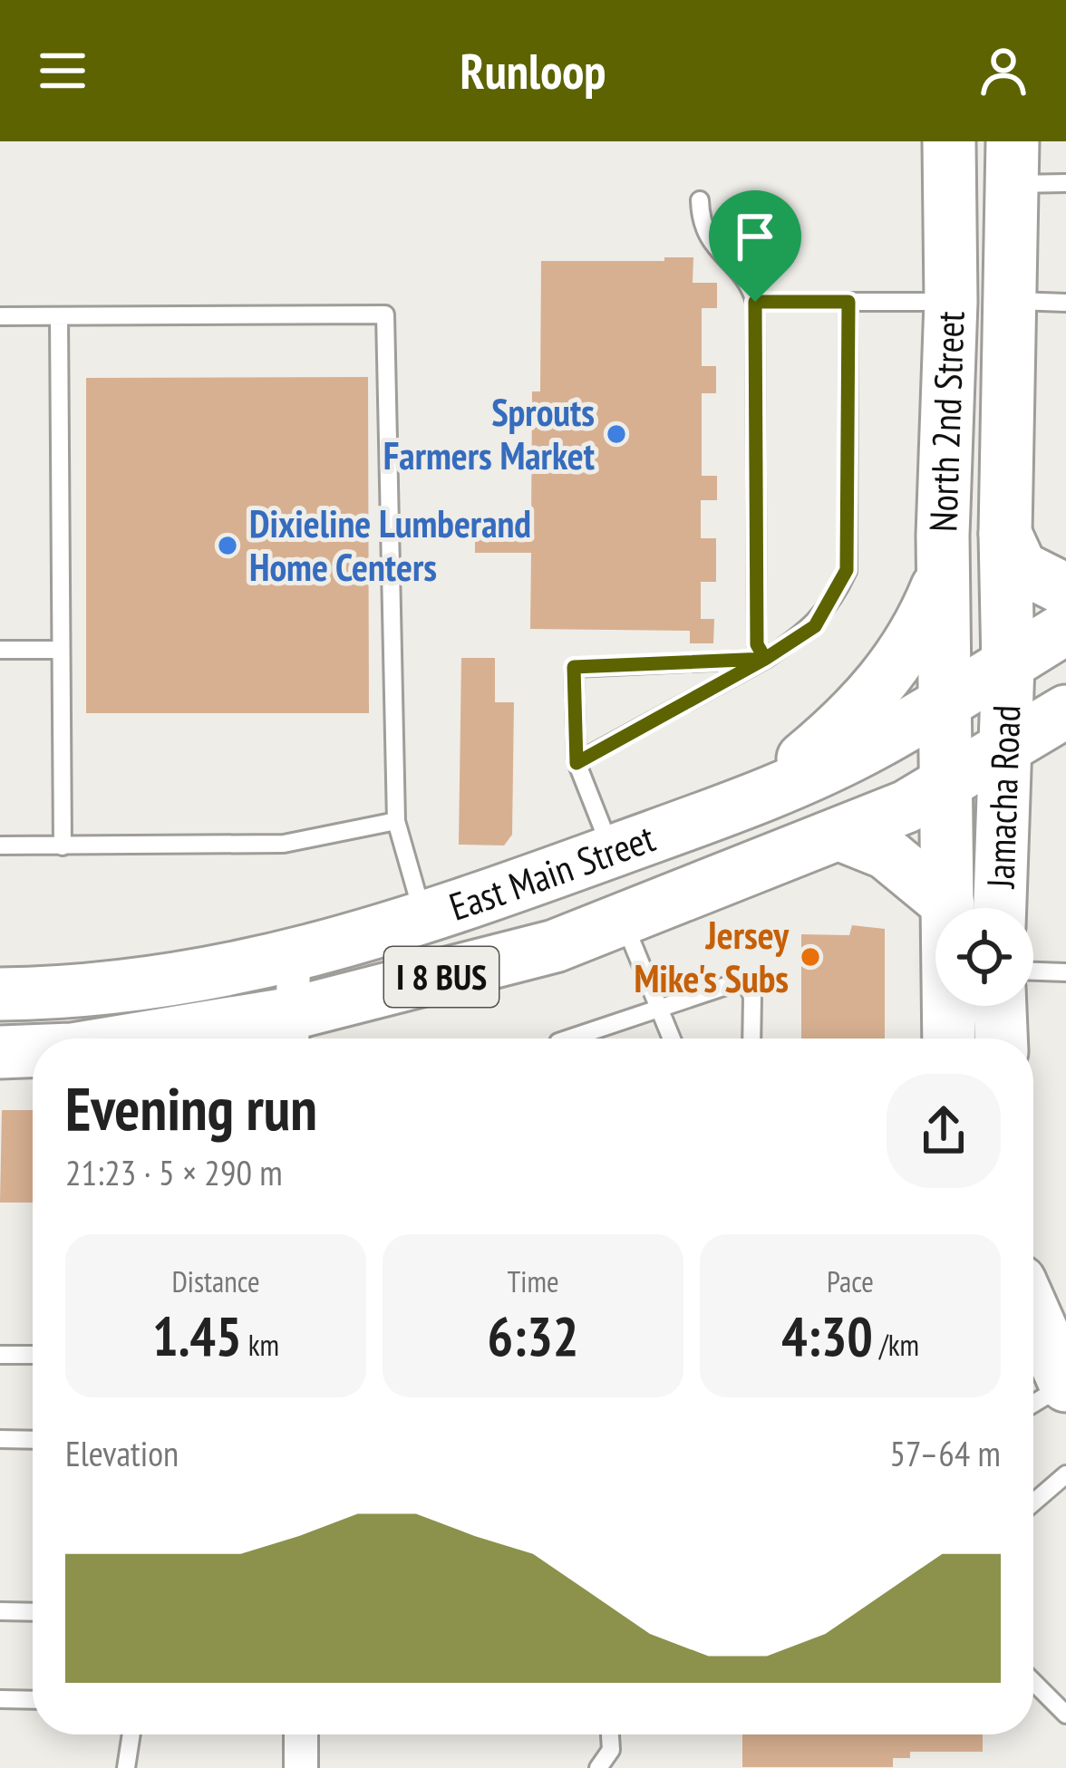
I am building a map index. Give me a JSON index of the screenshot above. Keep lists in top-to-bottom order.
{
  "streets": {
    "main road": [
      "North 2nd Street",
      "Jamacha Road",
      "East Main Street",
      "I 8 BUS"
    ]
  },
  "crossings": [
    ["North 2nd Street", "Jamacha Road"],
    ["North 2nd Street", "East Main Street"],
    ["Jamacha Road", "East Main Street"]
  ],
  "places": ["Sprouts Farmers Market", "Dixieline Lumberand Home Centers", "Jersey Mike's Subs"],
  "page": {
    "header": "Runloop",
    "heading": ["Evening run", "21:23 · 5 × 290 m"],
    "stats": [
      ["Distance", "1.45 km"],
      ["Time", "6:32"],
      ["Pace", "4:30 /km"]
    ],
    "chart": ["Elevation", "57–64 m"]
  }
}
